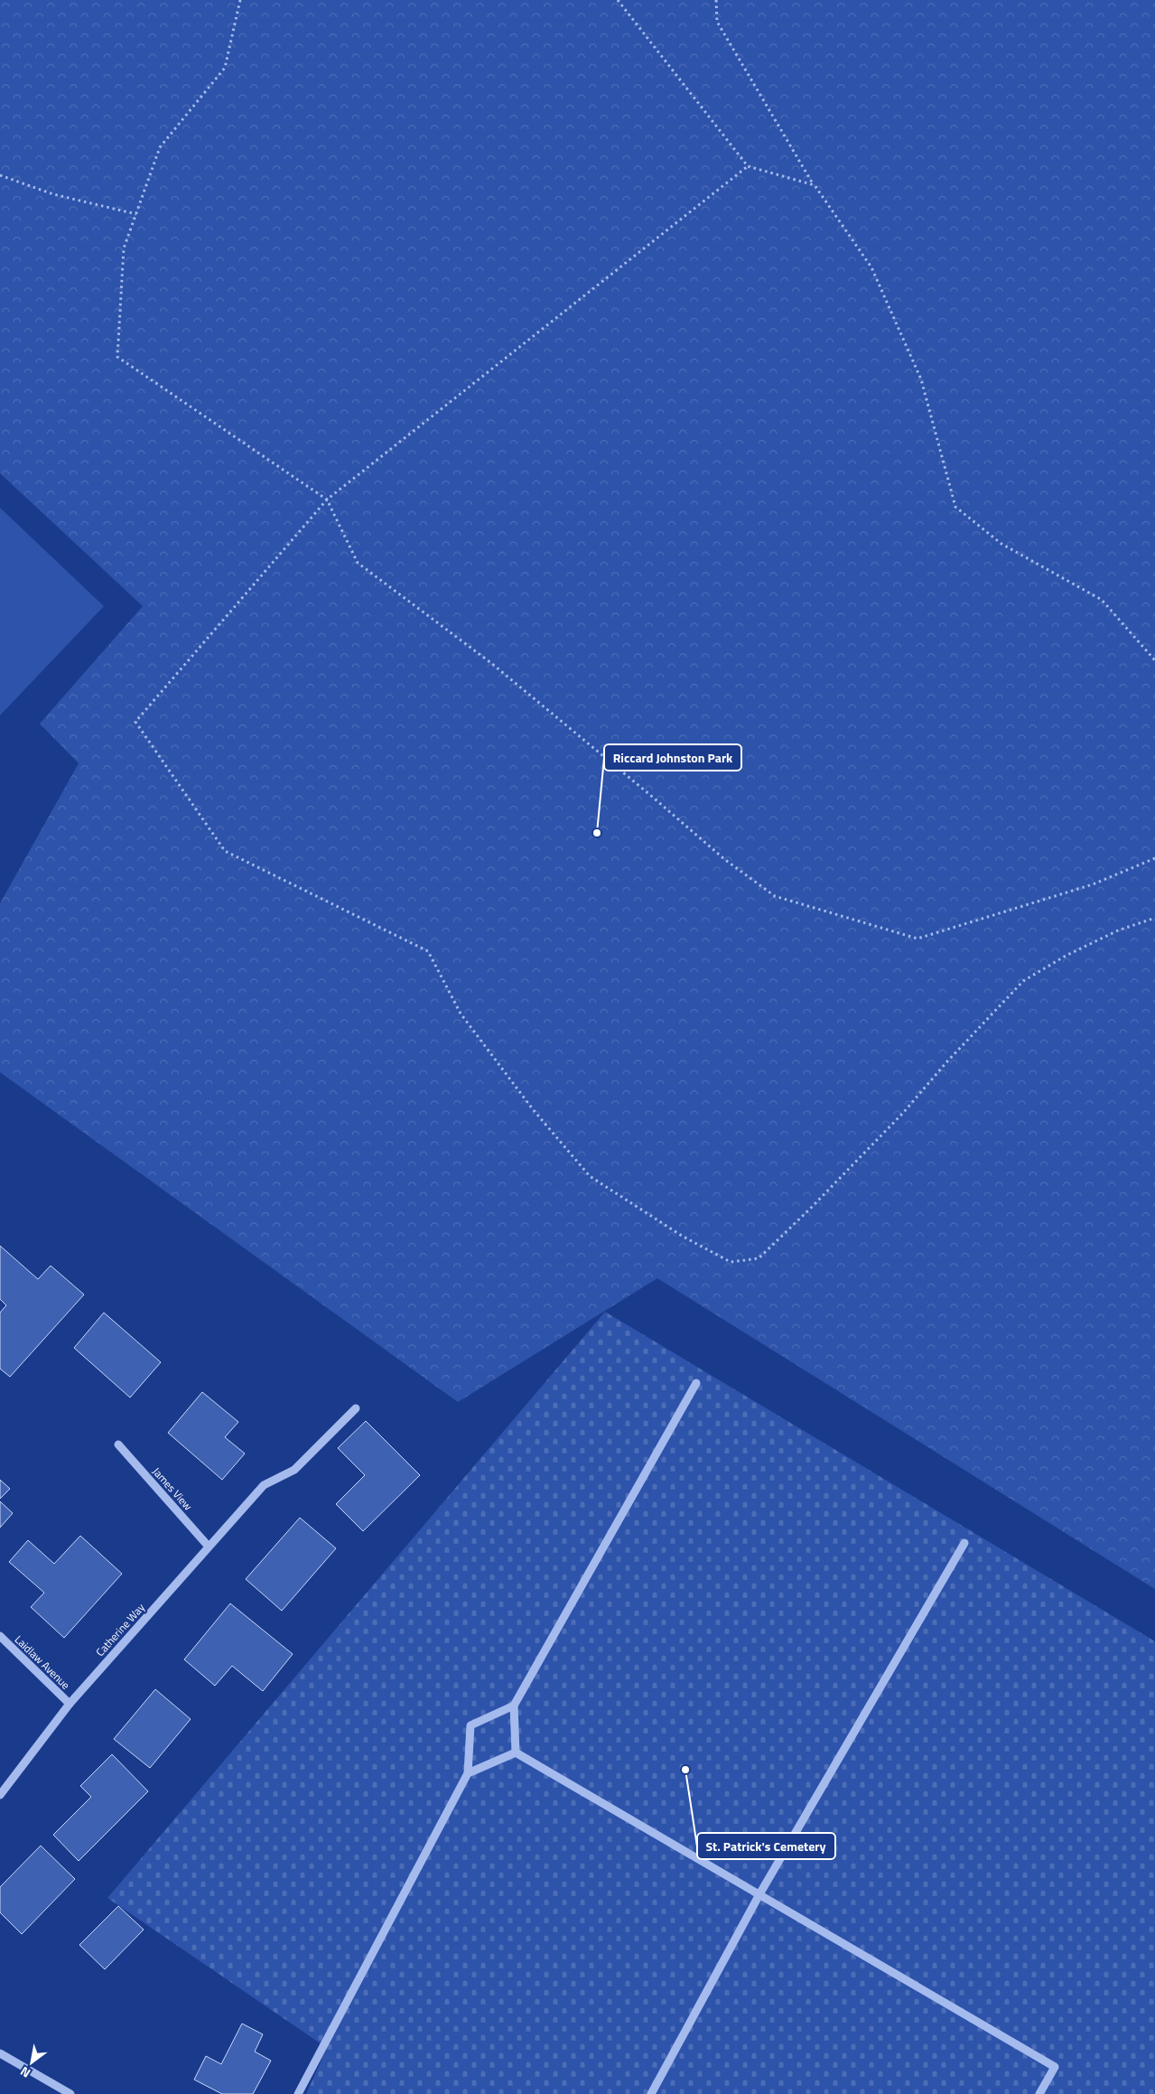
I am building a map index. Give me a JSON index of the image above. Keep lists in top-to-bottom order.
{
  "streets": {
    "street": ["James View", "Catherine Way", "Laidlaw Avenue"]
  },
  "crossings": [
    ["James View", "Catherine Way"],
    ["Catherine Way", "Laidlaw Avenue"]
  ],
  "places": ["Riccard Johnston Park", "St. Patrick's Cemetery"],
  "north": "bottom left"
}
